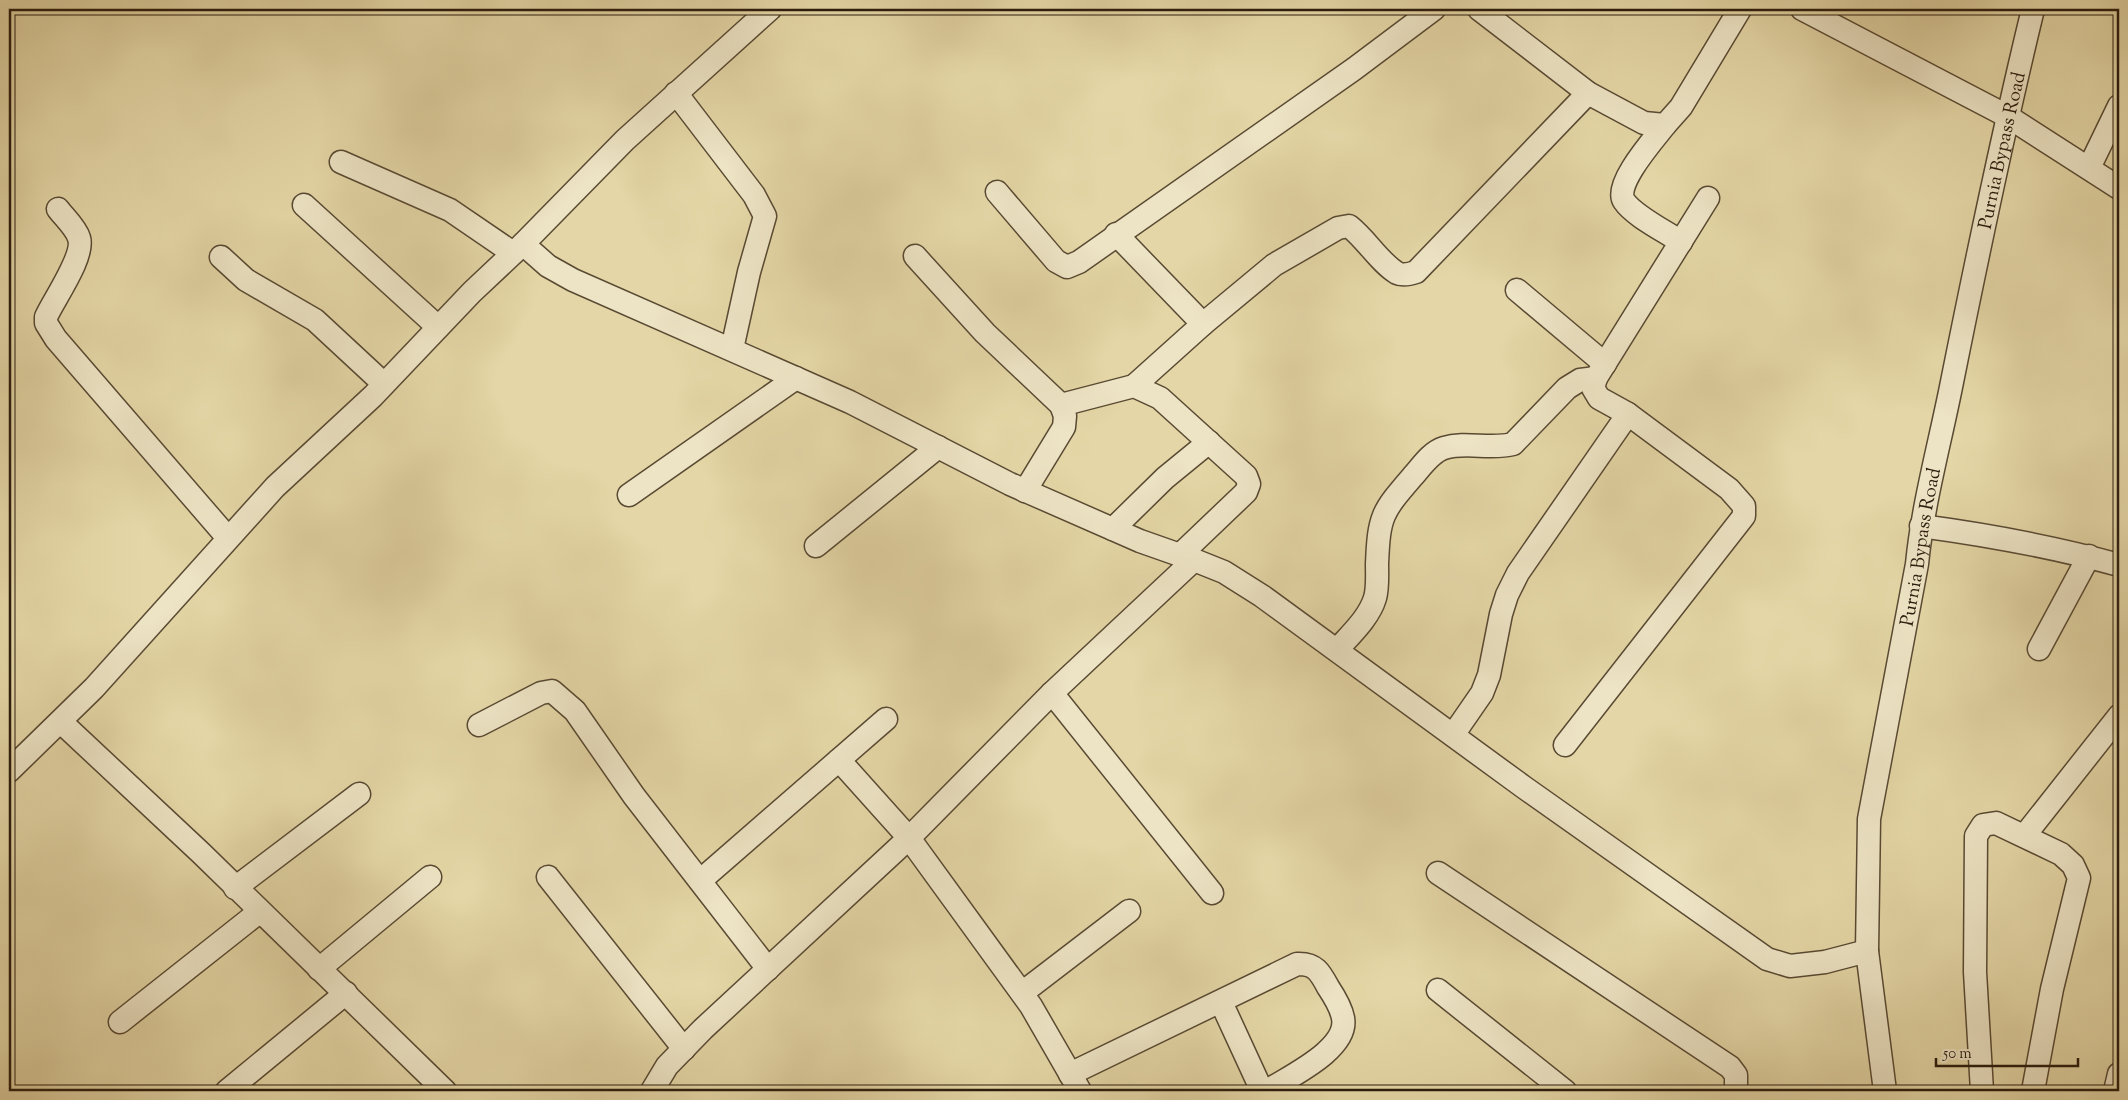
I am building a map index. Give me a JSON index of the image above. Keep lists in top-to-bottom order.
{
  "streets": {
    "street": ["Purnia Bypass Road"]
  },
  "scale_bar": "50 m"
}
